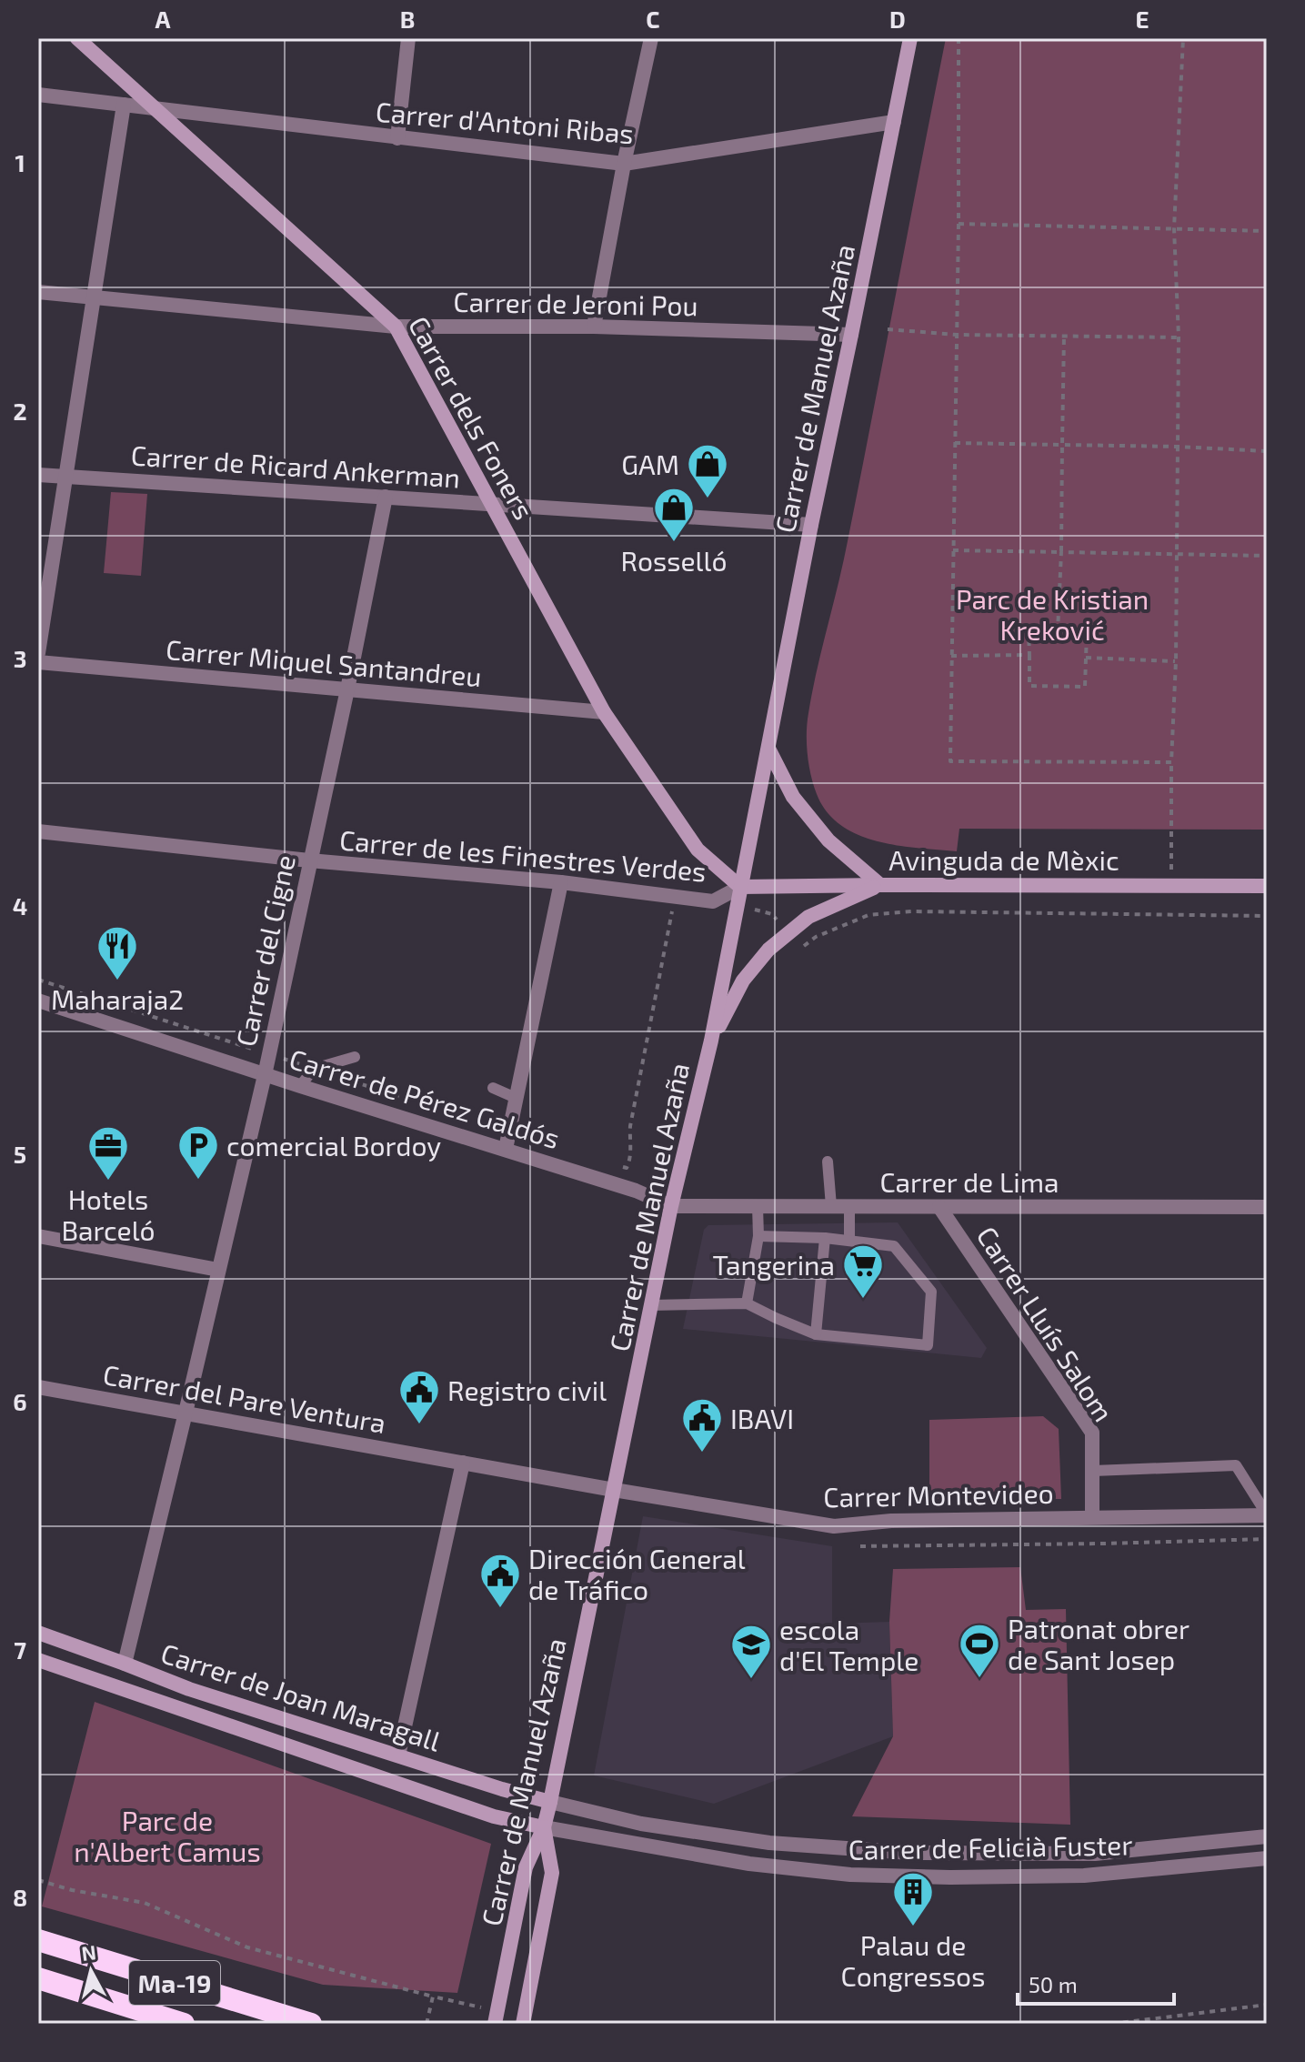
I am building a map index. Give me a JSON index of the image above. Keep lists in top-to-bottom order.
{
  "streets": {
    "highway": ["Ma-19"],
    "street": [
      "Carrer d'Antoni Ribas",
      "Carrer de Jeroni Pou",
      "Carrer de Manuel Azaña",
      "Carrer dels Foners",
      "Carrer de Ricard Ankerman",
      "Carrer Miquel Santandreu",
      "Carrer de les Finestres Verdes",
      "Avinguda de Mèxic",
      "Carrer del Cigne",
      "Carrer de Pérez Galdós",
      "Carrer de Lima",
      "Carrer Lluís Salom",
      "Carrer del Pare Ventura",
      "Carrer Montevideo",
      "Carrer de Joan Maragall",
      "Carrer de Felicià Fuster"
    ]
  },
  "crossings": [
    ["Carrer d'Antoni Ribas", "Carrer de Manuel Azaña"],
    ["Carrer d'Antoni Ribas", "Carrer dels Foners"],
    ["Carrer de Jeroni Pou", "Carrer de Manuel Azaña"],
    ["Carrer de Jeroni Pou", "Carrer dels Foners"],
    ["Carrer de Manuel Azaña", "Carrer dels Foners"],
    ["Carrer de Manuel Azaña", "Carrer de Ricard Ankerman"],
    ["Carrer de Manuel Azaña", "Carrer de les Finestres Verdes"],
    ["Carrer de Manuel Azaña", "Avinguda de Mèxic"],
    ["Carrer de Manuel Azaña", "Carrer de Pérez Galdós"],
    ["Carrer de Manuel Azaña", "Carrer de Lima"],
    ["Carrer de Manuel Azaña", "Carrer del Pare Ventura"],
    ["Carrer de Manuel Azaña", "Carrer Montevideo"],
    ["Carrer de Manuel Azaña", "Carrer de Joan Maragall"],
    ["Carrer de Manuel Azaña", "Carrer de Felicià Fuster"],
    ["Carrer dels Foners", "Carrer de Ricard Ankerman"],
    ["Carrer dels Foners", "Carrer Miquel Santandreu"],
    ["Carrer dels Foners", "Carrer de les Finestres Verdes"],
    ["Carrer dels Foners", "Avinguda de Mèxic"],
    ["Carrer de Ricard Ankerman", "Carrer del Cigne"],
    ["Carrer Miquel Santandreu", "Carrer del Cigne"],
    ["Carrer de les Finestres Verdes", "Avinguda de Mèxic"],
    ["Carrer de les Finestres Verdes", "Carrer del Cigne"],
    ["Carrer del Cigne", "Carrer de Pérez Galdós"],
    ["Carrer del Cigne", "Carrer del Pare Ventura"],
    ["Carrer del Cigne", "Carrer de Joan Maragall"],
    ["Carrer de Pérez Galdós", "Carrer de Lima"],
    ["Carrer de Lima", "Carrer Lluís Salom"],
    ["Carrer Lluís Salom", "Carrer Montevideo"],
    ["Carrer del Pare Ventura", "Carrer Montevideo"],
    ["Carrer de Joan Maragall", "Carrer de Felicià Fuster"]
  ],
  "parks": ["Parc de Kristian Kreković", "Parc de n'Albert Camus"],
  "places": {
    "shop": ["GAM", "Rosselló"],
    "restaurant": ["Maharaja2"],
    "parking": ["comercial Bordoy"],
    "office": ["Hotels Barceló"],
    "supermarket": ["Tangerina"],
    "public building": ["Registro civil", "IBAVI", "Dirección General de Tráfico"],
    "sports": ["Patronat obrer de Sant Josep"],
    "school or university": ["escola d'El Temple"],
    "building": ["Palau de Congressos"]
  },
  "scale_bar": "50 m",
  "north": "top",
  "grid": {
    "columns": [
      "A",
      "B",
      "C",
      "D",
      "E"
    ],
    "rows": [
      "1",
      "2",
      "3",
      "4",
      "5",
      "6",
      "7",
      "8"
    ]
  }
}
